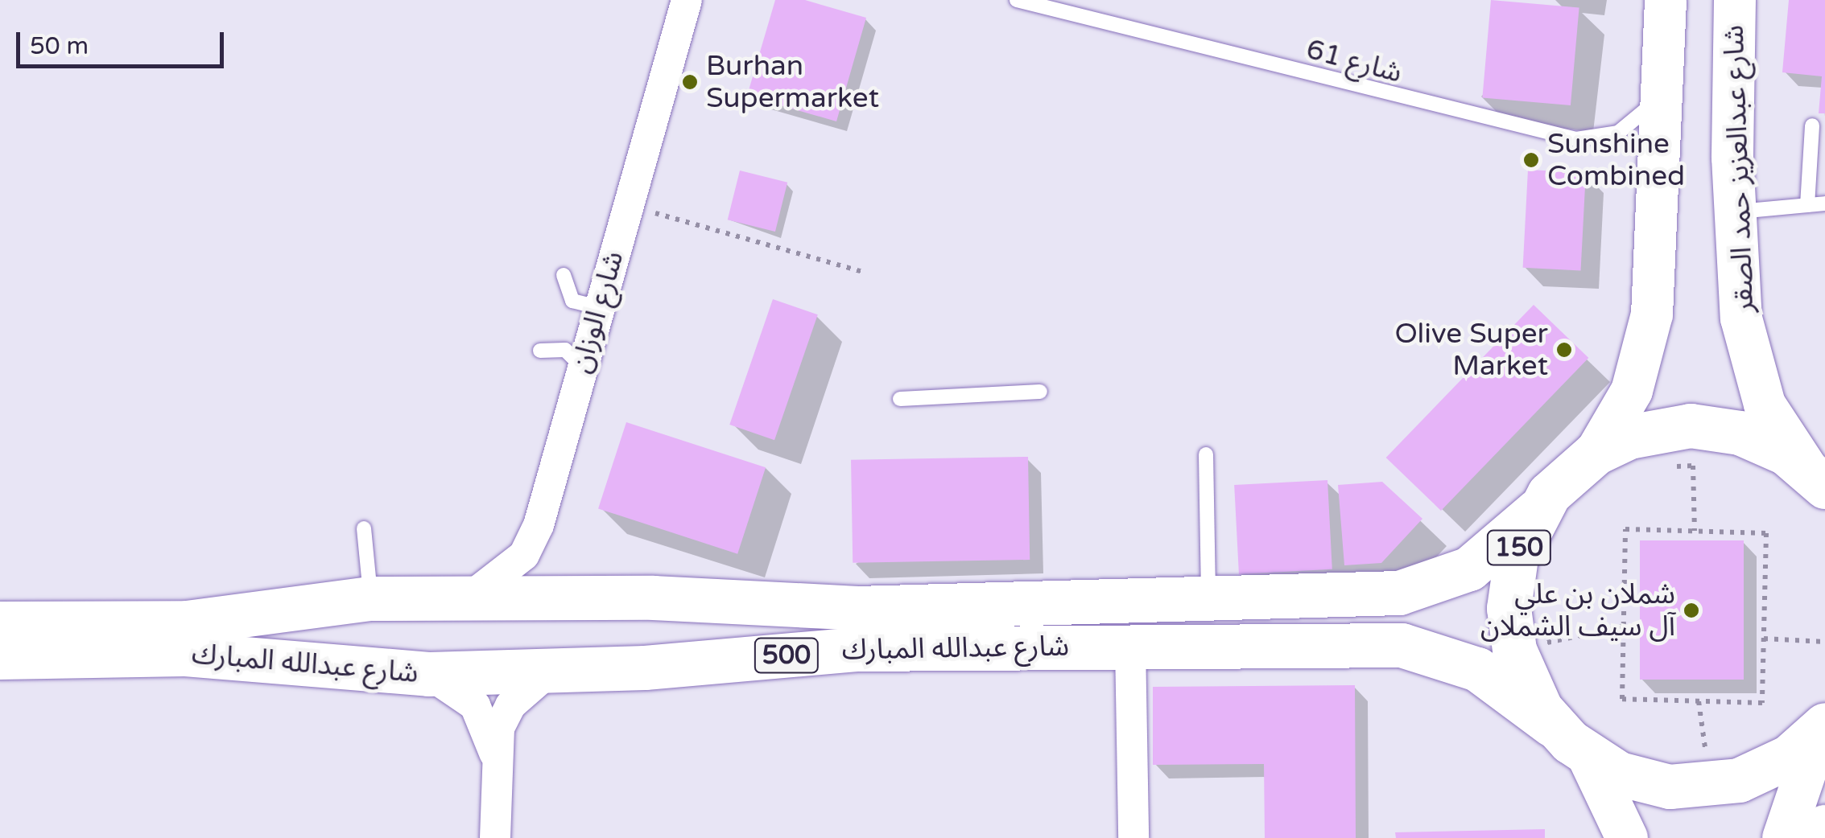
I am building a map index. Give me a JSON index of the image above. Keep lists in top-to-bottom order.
{
  "streets": {
    "main road": [
      "شارع عبدالعزيز حمد الصقر",
      "150",
      "شارع عبدالله المبارك",
      "500"
    ],
    "street": ["شارع الوزان"],
    "lane": ["شارع 61"]
  },
  "crossings": [
    ["شارع 61", "150"],
    ["شارع عبدالعزيز حمد الصقر", "150"],
    ["شارع الوزان", "شارع عبدالله المبارك"],
    ["150", "شارع عبدالله المبارك"]
  ],
  "places": [
    "Burhan Supermarket",
    "Sunshine Combined",
    "Olive Super Market",
    "شملان بن علي آل سيف الشملان"
  ],
  "scale_bar": "50 m"
}
